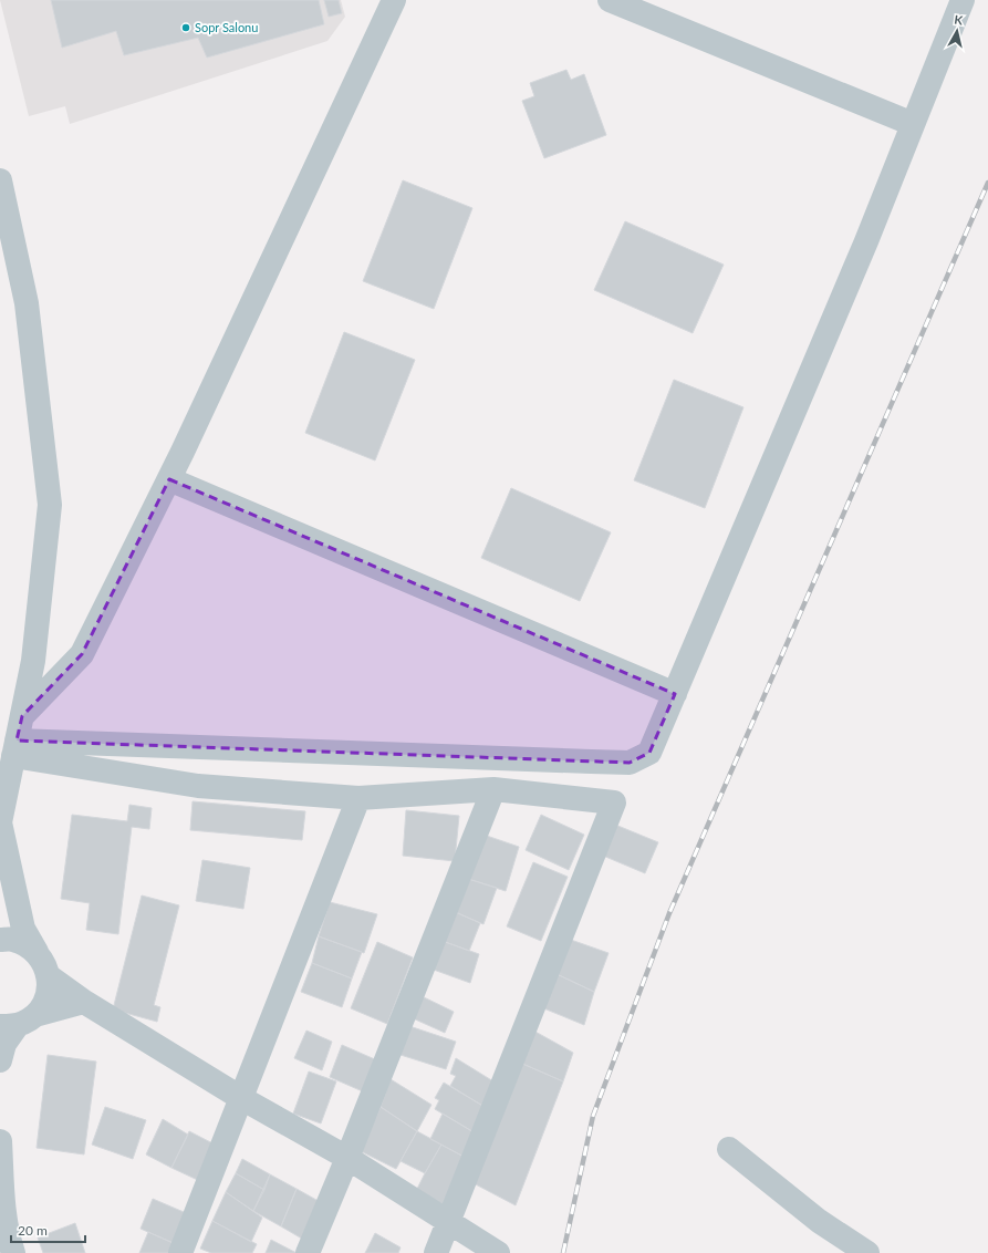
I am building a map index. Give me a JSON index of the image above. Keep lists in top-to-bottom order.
{
  "places": ["Sopr Salonu"],
  "scale_bar": "20 m",
  "north": "top"
}
